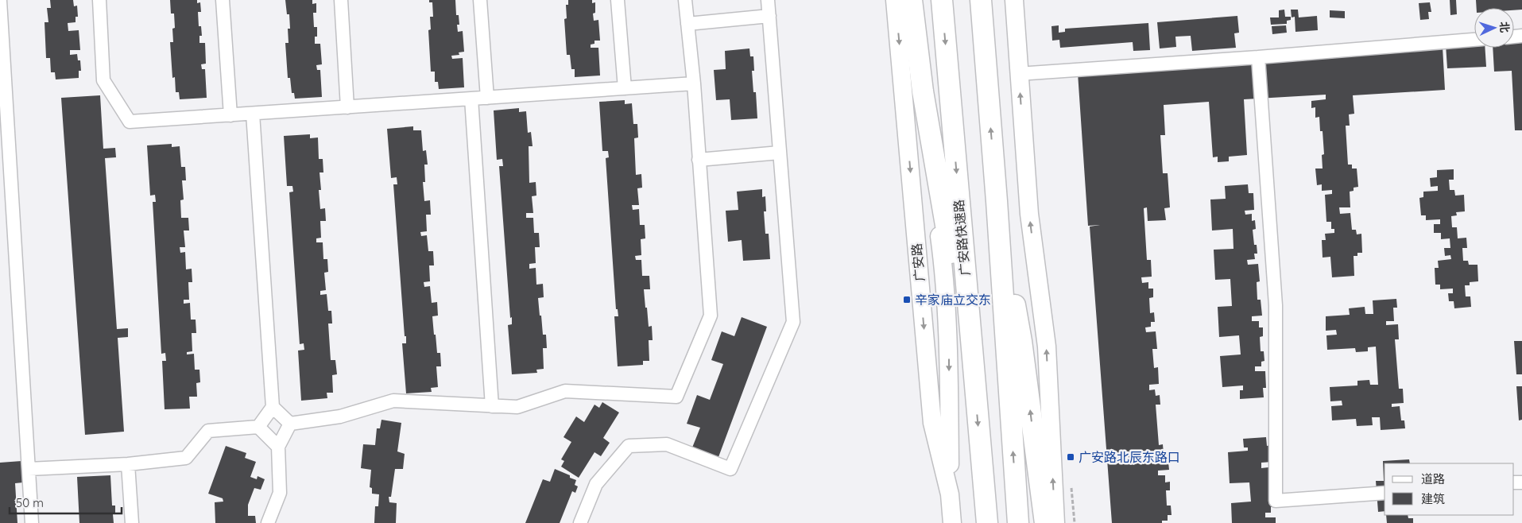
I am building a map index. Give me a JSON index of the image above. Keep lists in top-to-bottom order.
{
  "streets": {
    "highway": ["广安路快速路"],
    "main road": ["广安路"]
  },
  "places": {
    "transit": ["辛家庙立交东", "广安路北辰东路口"]
  },
  "legend": ["道路", "建筑"],
  "scale_bar": "50 m",
  "north": "right"
}
